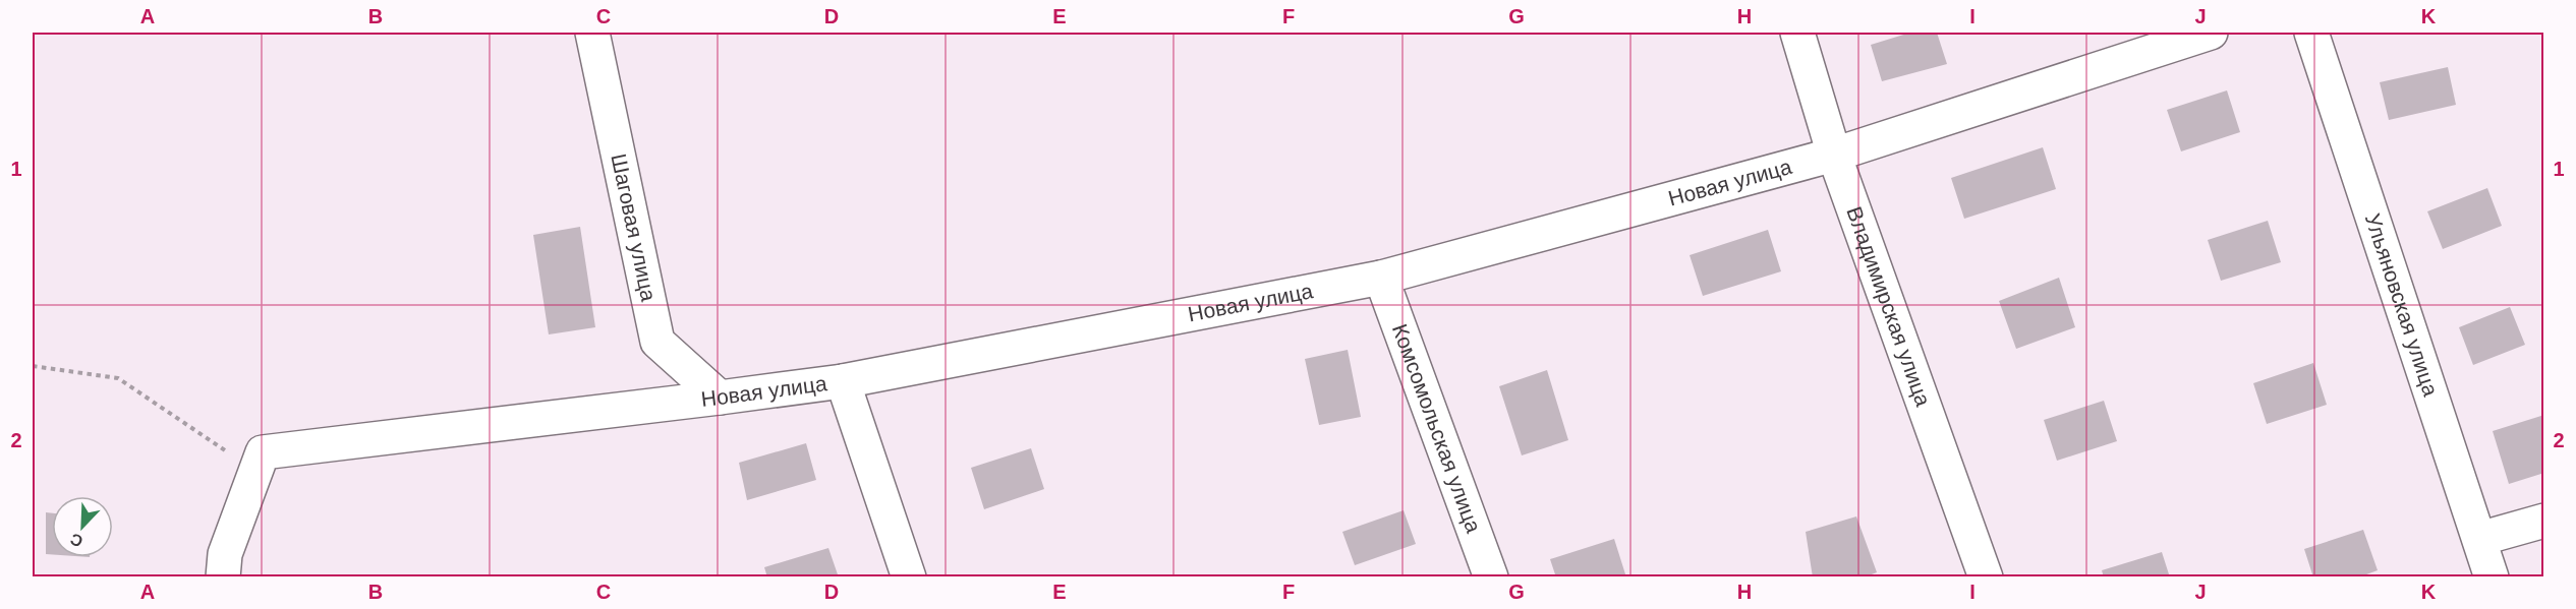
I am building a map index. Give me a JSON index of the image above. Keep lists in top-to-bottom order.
{
  "streets": {
    "street": [
      "Новая улица",
      "Шаговая улица",
      "Ульяновская улица",
      "Владимирская улица",
      "Комсомольская улица"
    ]
  },
  "crossings": [
    ["Новая улица", "Шаговая улица"],
    ["Новая улица", "Владимирская улица"],
    ["Новая улица", "Комсомольская улица"]
  ],
  "north": "bottom left",
  "grid": {
    "columns": [
      "A",
      "B",
      "C",
      "D",
      "E",
      "F",
      "G",
      "H",
      "I",
      "J",
      "K"
    ],
    "rows": ["1", "2"]
  }
}
